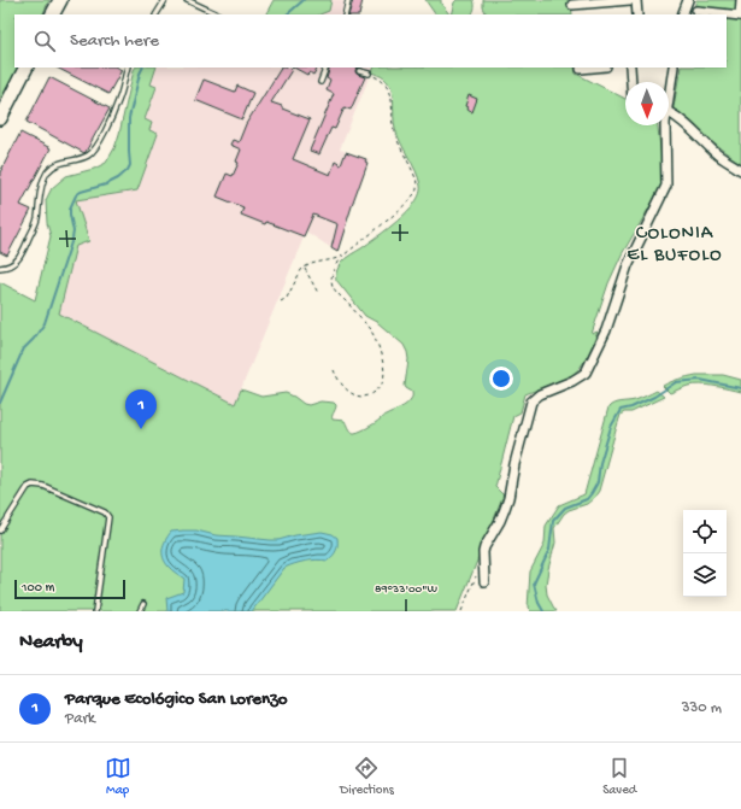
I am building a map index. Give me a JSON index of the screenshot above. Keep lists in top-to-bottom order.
{
  "districts": ["COLONIA EL BUFOLO"],
  "scale_bar": "100 m",
  "north": "bottom",
  "page": {
    "search": "Search here",
    "pins": "1",
    "scale": "100 m",
    "heading": "Nearby",
    "list": [
      {
        "mark": "1",
        "name": "Parque Ecológico San Lorenzo",
        "note": "Park",
        "value": "330 m"
      }
    ],
    "nav": ["Map", "Directions", "Saved"]
  },
  "coordinates": ["89°33'00\"W"]
}
